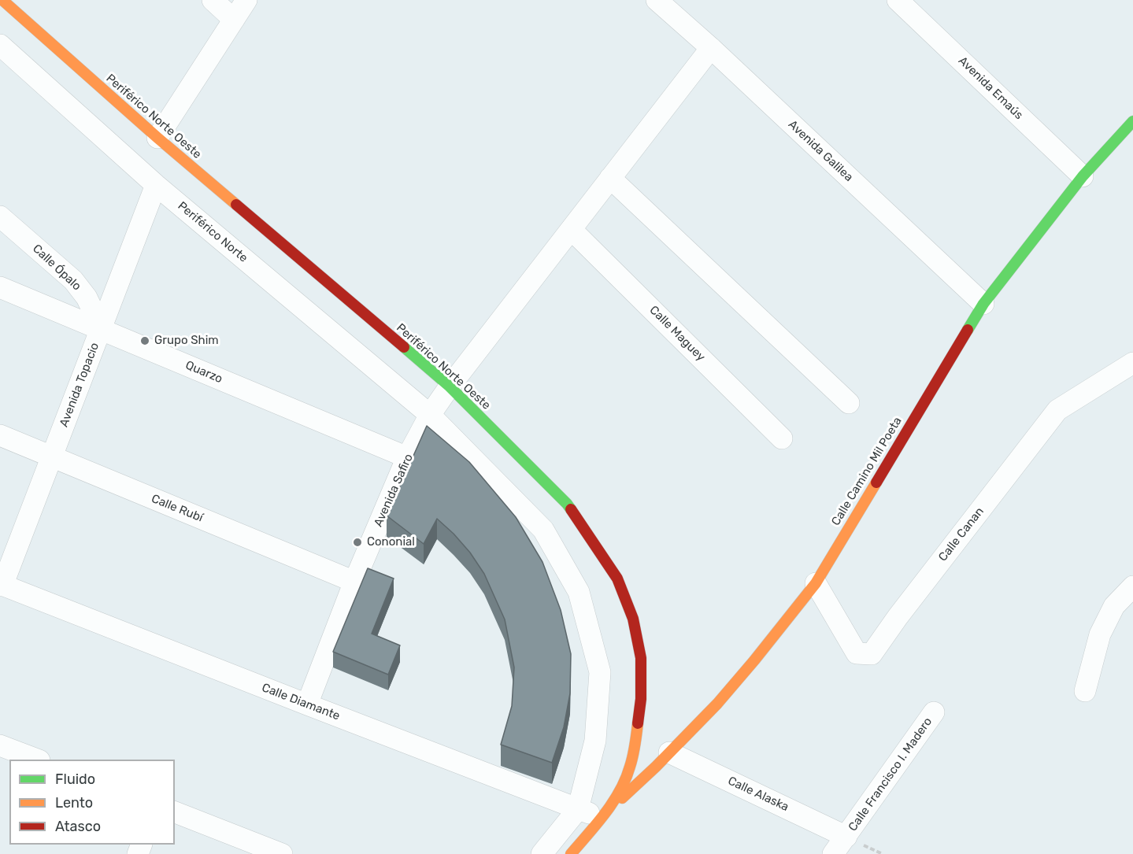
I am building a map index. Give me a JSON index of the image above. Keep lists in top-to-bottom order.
{
  "streets": {
    "main road": ["Periférico Norte Oeste", "Calle Camino Mil Poeta"],
    "street": [
      "Avenida Emaús",
      "Avenida Galilea",
      "Periférico Norte",
      "Calle Ópalo",
      "Calle Maguey",
      "Quarzo",
      "Avenida Topacio",
      "Avenida Safiro",
      "Calle Rubí",
      "Calle Canan",
      "Calle Diamante",
      "Calle Francisco I. Madero",
      "Calle Alaska"
    ]
  },
  "crossings": [
    ["Avenida Emaús", "Calle Camino Mil Poeta"],
    ["Periférico Norte Oeste", "Calle Camino Mil Poeta"],
    ["Periférico Norte Oeste", "Avenida Safiro"],
    ["Periférico Norte Oeste", "Calle Diamante"],
    ["Avenida Galilea", "Calle Camino Mil Poeta"],
    ["Avenida Galilea", "Avenida Safiro"],
    ["Periférico Norte", "Avenida Topacio"],
    ["Periférico Norte", "Avenida Safiro"],
    ["Periférico Norte", "Calle Diamante"],
    ["Calle Ópalo", "Quarzo"],
    ["Calle Ópalo", "Avenida Topacio"],
    ["Calle Maguey", "Avenida Safiro"],
    ["Quarzo", "Avenida Topacio"],
    ["Quarzo", "Avenida Safiro"],
    ["Avenida Topacio", "Calle Rubí"],
    ["Avenida Topacio", "Calle Diamante"],
    ["Calle Camino Mil Poeta", "Calle Canan"],
    ["Calle Camino Mil Poeta", "Calle Diamante"],
    ["Calle Camino Mil Poeta", "Calle Alaska"],
    ["Avenida Safiro", "Calle Rubí"],
    ["Avenida Safiro", "Calle Diamante"],
    ["Calle Francisco I. Madero", "Calle Alaska"]
  ],
  "places": ["Grupo Shim", "Cononial"],
  "legend": ["Fluido", "Lento", "Atasco"]
}
